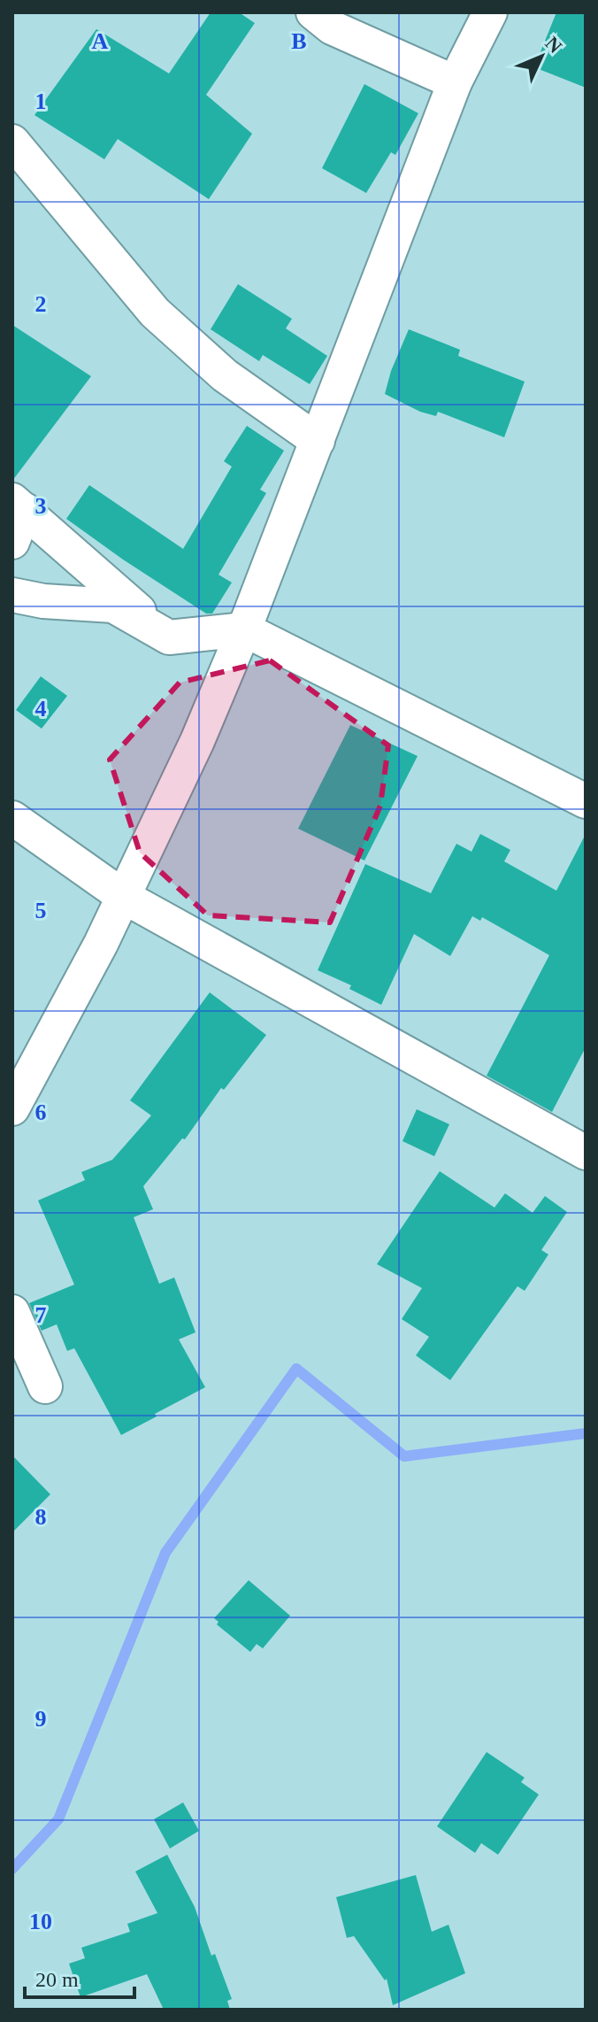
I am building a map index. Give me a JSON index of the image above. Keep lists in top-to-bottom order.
{
  "scale_bar": "20 m",
  "north": "top right",
  "grid": {
    "columns": ["A", "B"],
    "rows": [
      "1",
      "2",
      "3",
      "4",
      "5",
      "6",
      "7",
      "8",
      "9",
      "10"
    ]
  }
}
